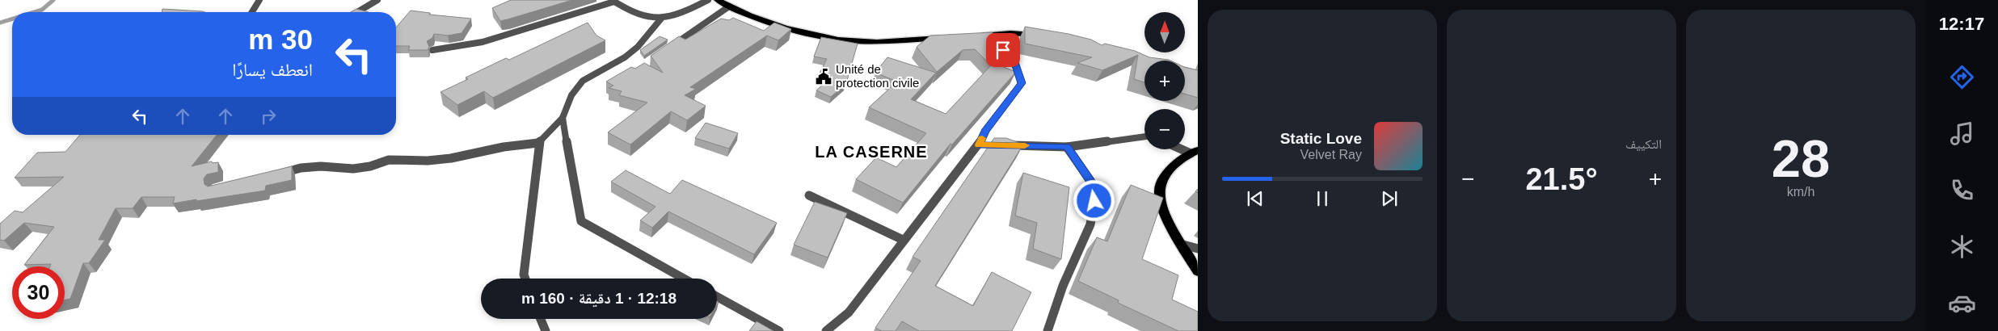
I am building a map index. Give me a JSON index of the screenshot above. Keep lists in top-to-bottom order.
{
  "districts": ["LA CASERNE"],
  "places": {
    "public building": ["Unité de protection civile"]
  },
  "north": "top",
  "page": {
    "tabs": "12:17",
    "tile": [
      ["28", "km/h"],
      "التكييف"
    ],
    "map_buttons": ["+", "−"],
    "turn": ["30 m", "انعطف يسارًا"],
    "song": ["Static Love", "Velvet Ray"],
    "heat": ["−", "21.5°", "+"],
    "limit": "30",
    "trip": "12:18 · 1 دقيقة · 160 m"
  }
}
